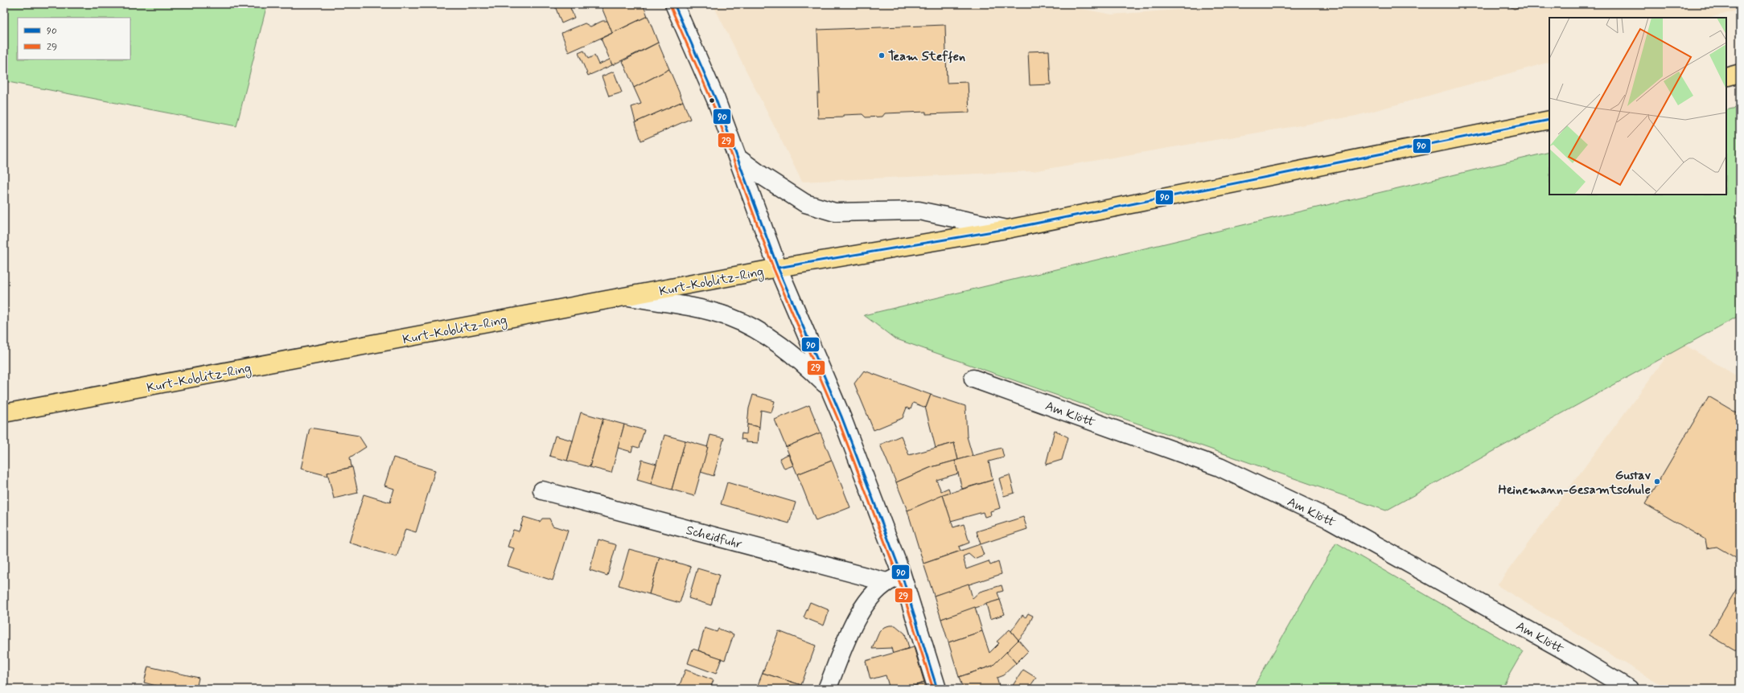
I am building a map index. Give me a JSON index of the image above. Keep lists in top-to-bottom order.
{
  "streets": {
    "main road": ["Kurt-Koblitz-Ring"],
    "street": ["Am Klött", "Scheidfuhr"]
  },
  "places": ["Team Steffen", "Gustav Heinemann-Gesamtschule"],
  "lines": ["transit line 90", "transit line 29"],
  "legend": ["90", "29"]
}
